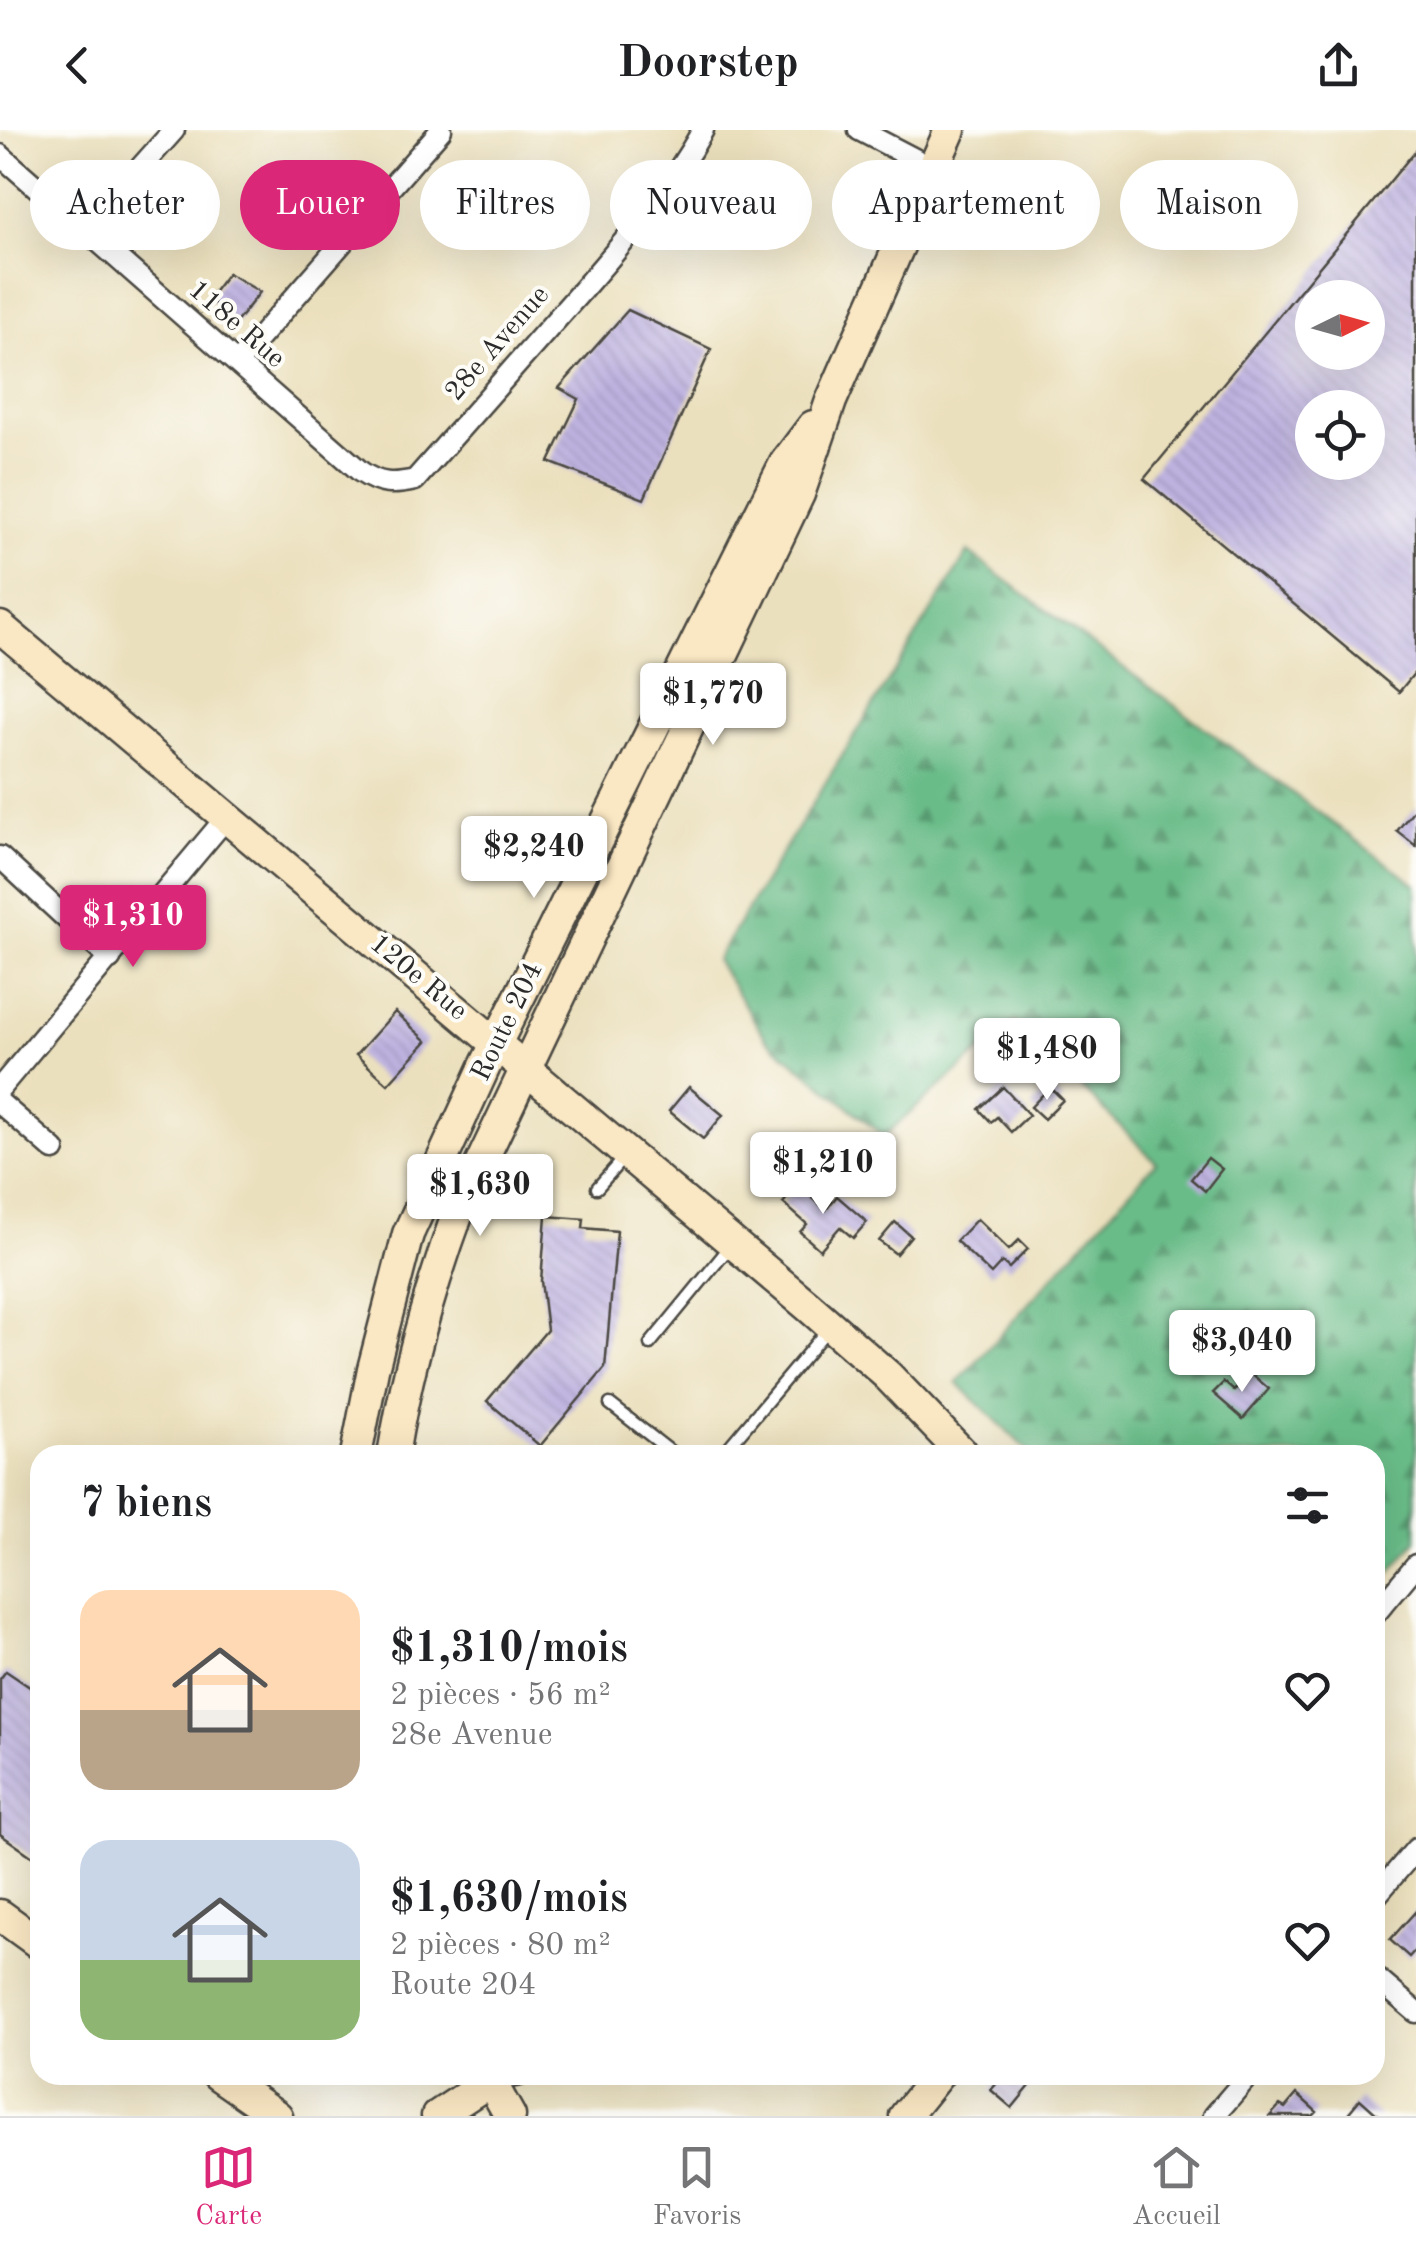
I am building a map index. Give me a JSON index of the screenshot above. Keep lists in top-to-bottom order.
{
  "streets": {
    "main road": ["120e Rue", "Route 204"],
    "street": ["118e Rue", "28e Avenue"]
  },
  "crossings": [
    ["118e Rue", "28e Avenue"],
    ["120e Rue", "Route 204"]
  ],
  "north": "right",
  "page": {
    "header": "Doorstep",
    "chip": [
      "Acheter",
      "Louer",
      "Filtres",
      "Nouveau",
      "Appartement",
      "Maison"
    ],
    "price": [
      "$1,770",
      "$2,240",
      "$1,310",
      "$1,480",
      "$1,210",
      "$1,630",
      "$3,040"
    ],
    "heading": "7 biens",
    "list": [
      {
        "name": "$1,310/mois",
        "note": "2 pièces · 56 m² · 28e Avenue"
      },
      {
        "name": "$1,630/mois",
        "note": "2 pièces · 80 m² · Route 204"
      }
    ],
    "tabs": ["Carte", "Favoris", "Accueil"]
  }
}
